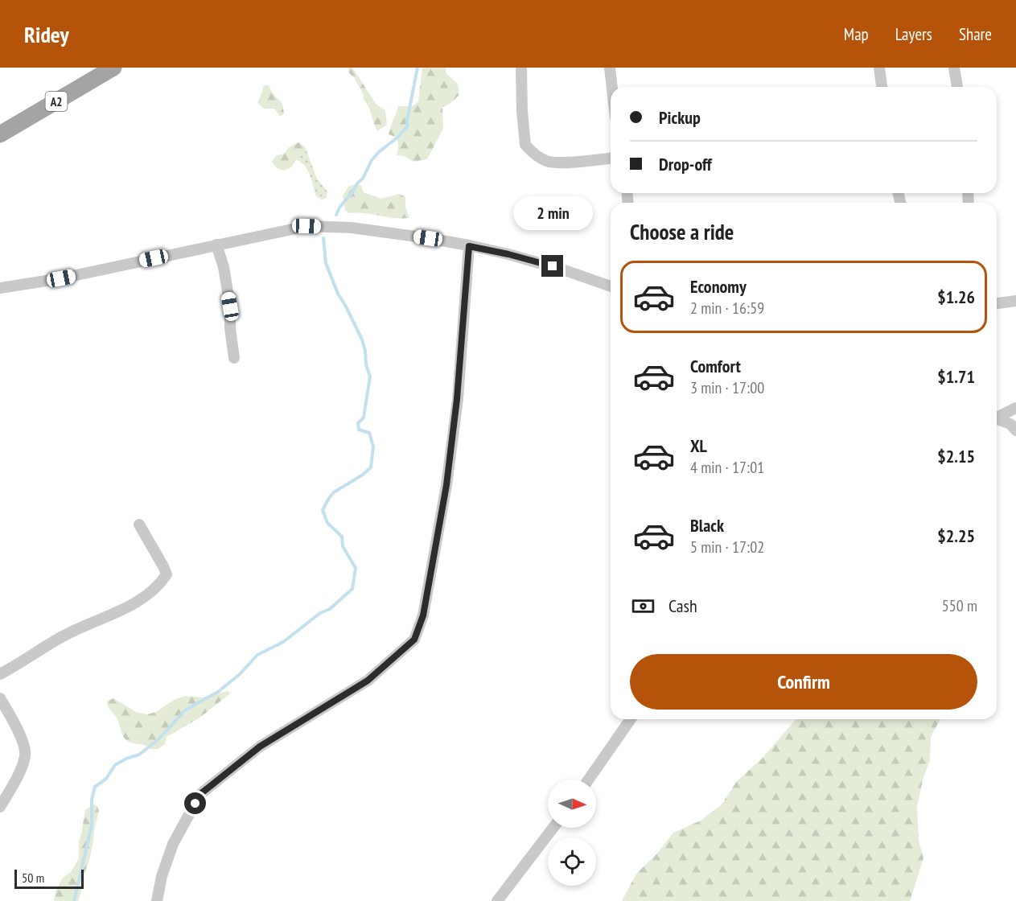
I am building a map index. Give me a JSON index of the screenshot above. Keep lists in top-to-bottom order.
{
  "streets": {
    "main road": ["A2"]
  },
  "scale_bar": "50 m",
  "north": "right",
  "page": {
    "header": "Ridey",
    "nav": ["Map", "Layers", "Share"],
    "banner": ["Pickup", "Drop-off"],
    "bubble": "2 min",
    "heading": "Choose a ride",
    "list": [
      {
        "name": "Economy",
        "note": "2 min · 16:59",
        "value": "$1.26"
      },
      {
        "name": "Comfort",
        "note": "3 min · 17:00",
        "value": "$1.71"
      },
      {
        "name": "XL",
        "note": "4 min · 17:01",
        "value": "$2.15"
      },
      {
        "name": "Black",
        "note": "5 min · 17:02",
        "value": "$2.25"
      }
    ],
    "pay": ["Cash", "550 m"],
    "buttons": "Confirm",
    "scale": "50 m"
  }
}
